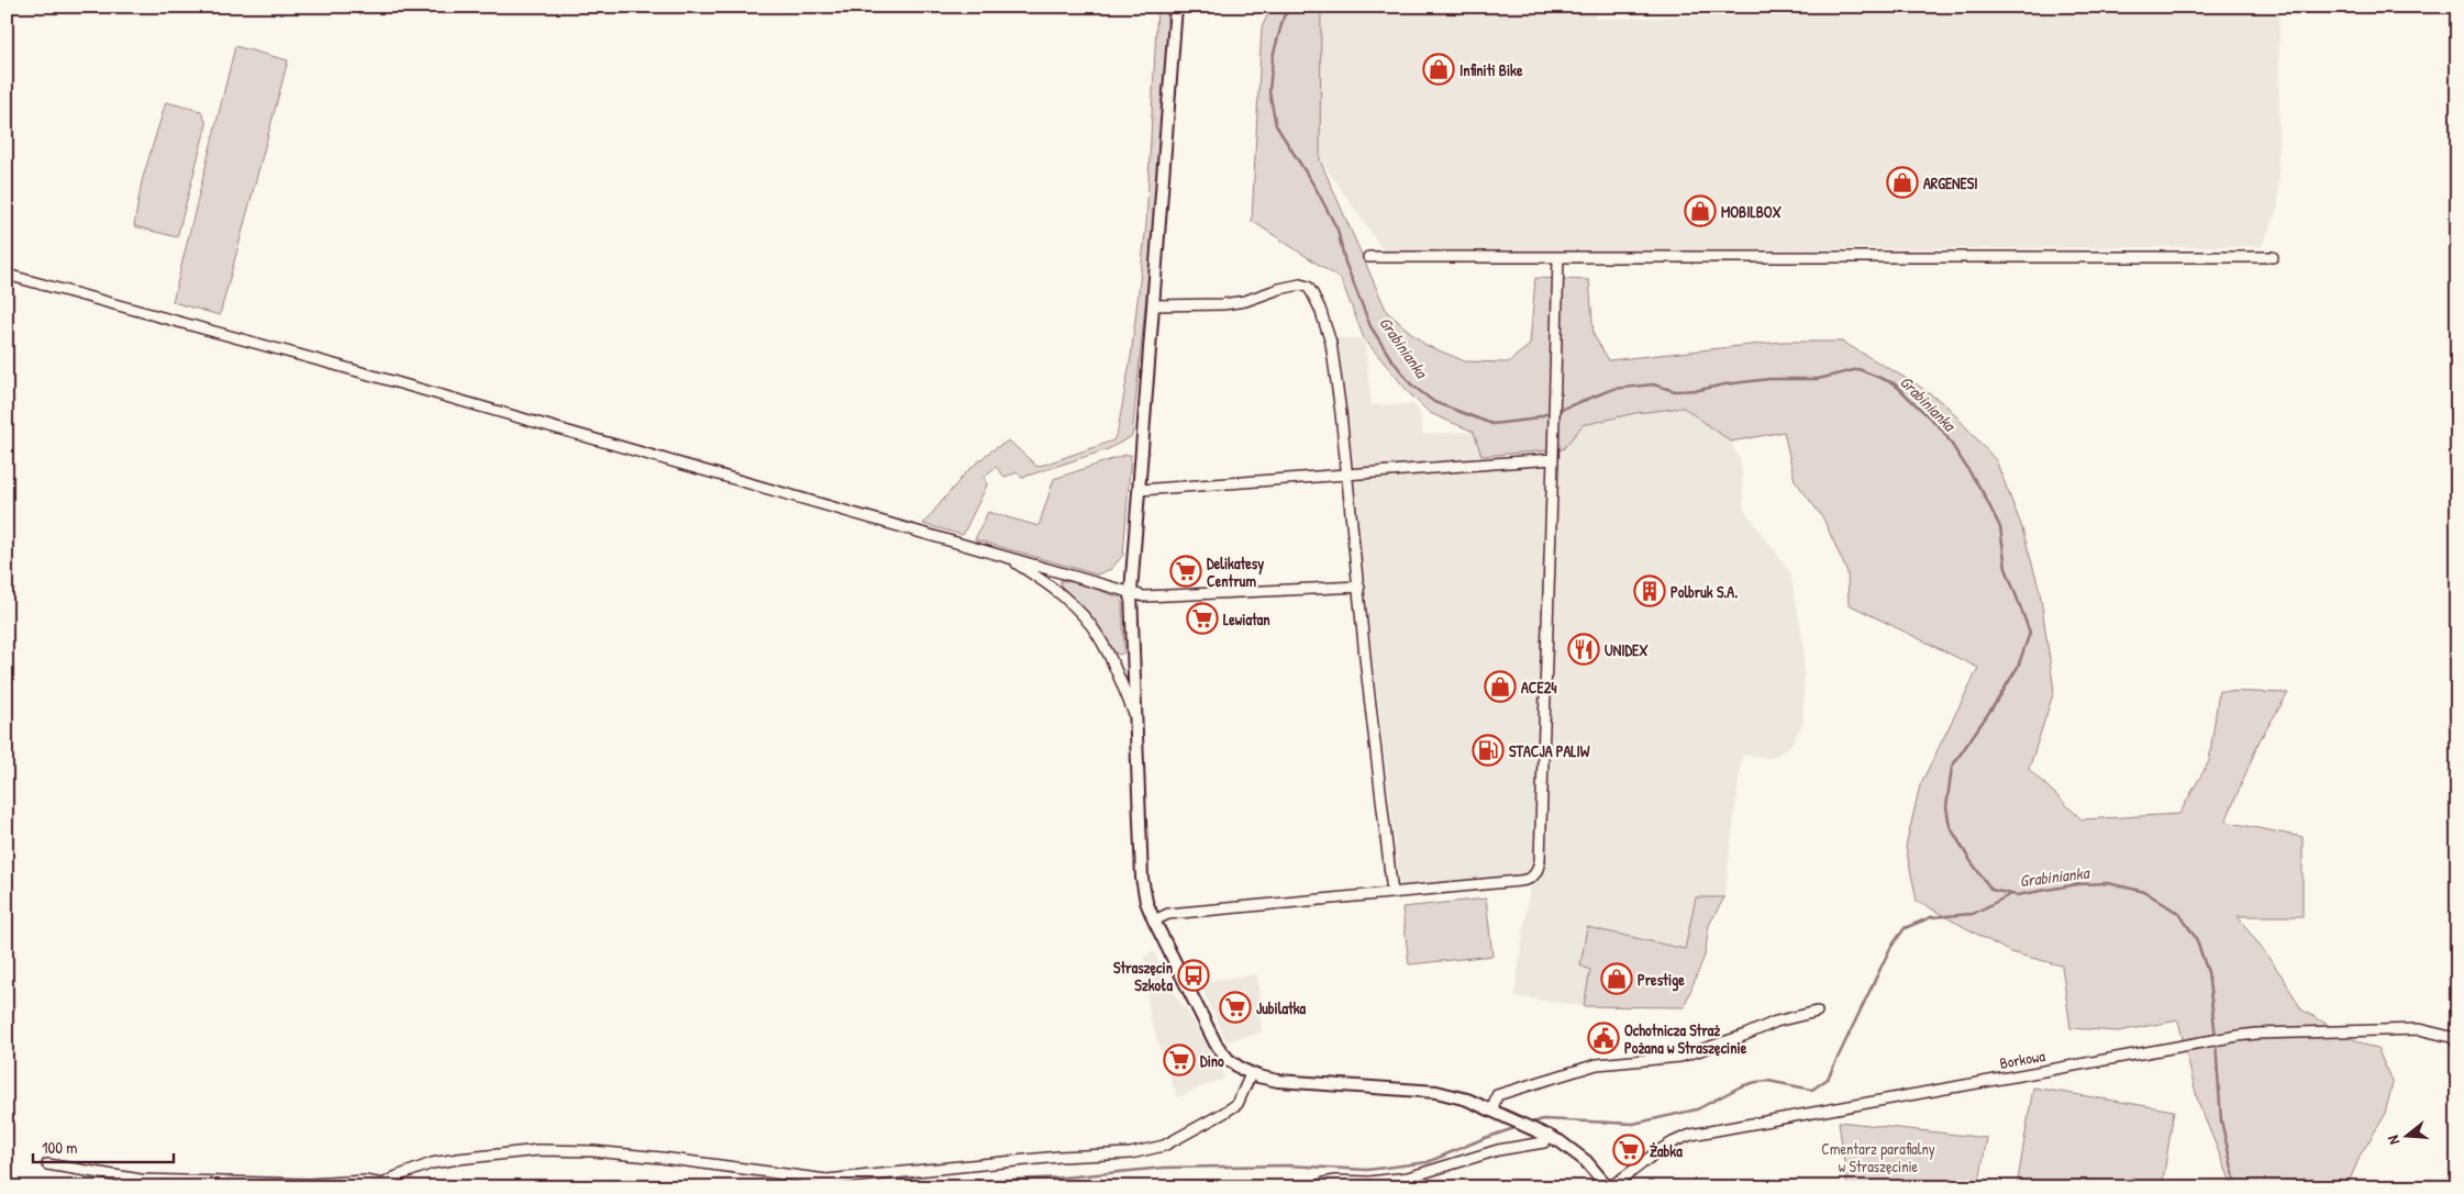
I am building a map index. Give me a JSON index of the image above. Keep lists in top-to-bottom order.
{
  "streets": {
    "street": ["Borkowa"]
  },
  "water": ["Grabinianka"],
  "parks": ["Cmentarz parafialny w Straszęcinie"],
  "places": {
    "shop": [
      "Infiniti Bike",
      "ARGENESI",
      "MOBILBOX",
      "ACE24",
      "Prestige"
    ],
    "supermarket": [
      "Delikatesy Centrum",
      "Lewiatan",
      "Jubilatka",
      "Dino",
      "Żabka"
    ],
    "building": ["Polbruk S.A."],
    "restaurant": ["UNIDEX"],
    "fuel station": ["STACJA PALIW"],
    "bus stop": ["Straszęcin Szkoła"],
    "public building": ["Ochotnicza Straż Pożana w Straszęcinie"]
  },
  "scale_bar": "100 m",
  "north": "left"
}
